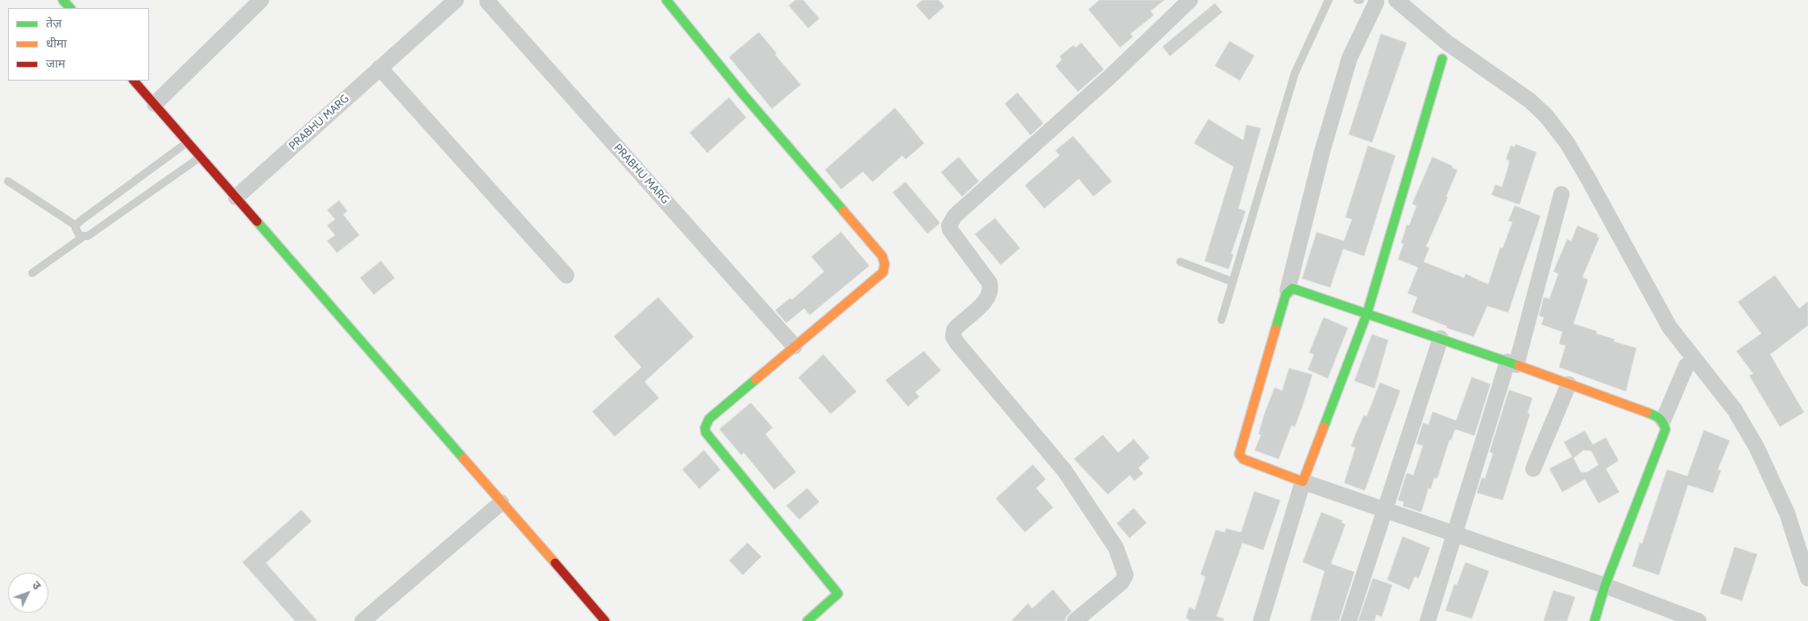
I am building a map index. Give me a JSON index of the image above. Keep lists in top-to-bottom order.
{
  "streets": {
    "street": ["PRABHU MARG"]
  },
  "legend": ["तेज़", "धीमा", "जाम"],
  "north": "top right"
}
